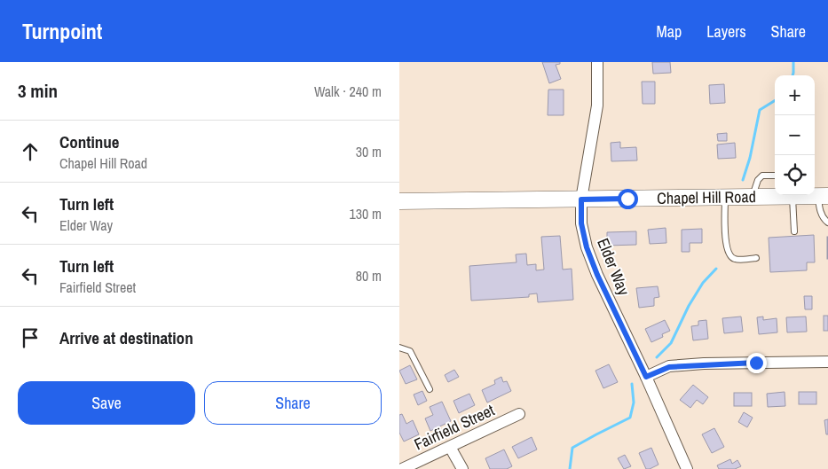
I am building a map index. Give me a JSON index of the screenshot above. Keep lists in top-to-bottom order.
{
  "streets": {
    "main road": ["Chapel Hill Road"],
    "street": ["Elder Way", "Fairfield Street"]
  },
  "crossings": [
    ["Chapel Hill Road", "Elder Way"]
  ],
  "page": {
    "header": "Turnpoint",
    "nav": ["Map", "Layers", "Share"],
    "heading": ["3 min", "Walk · 240 m"],
    "map_buttons": ["+", "−"],
    "list": [
      ["Continue", "Chapel Hill Road", "30 m"],
      ["Turn left", "Elder Way", "130 m"],
      ["Turn left", "Fairfield Street", "80 m"],
      "Arrive at destination"
    ],
    "buttons": ["Save", "Share"]
  }
}
